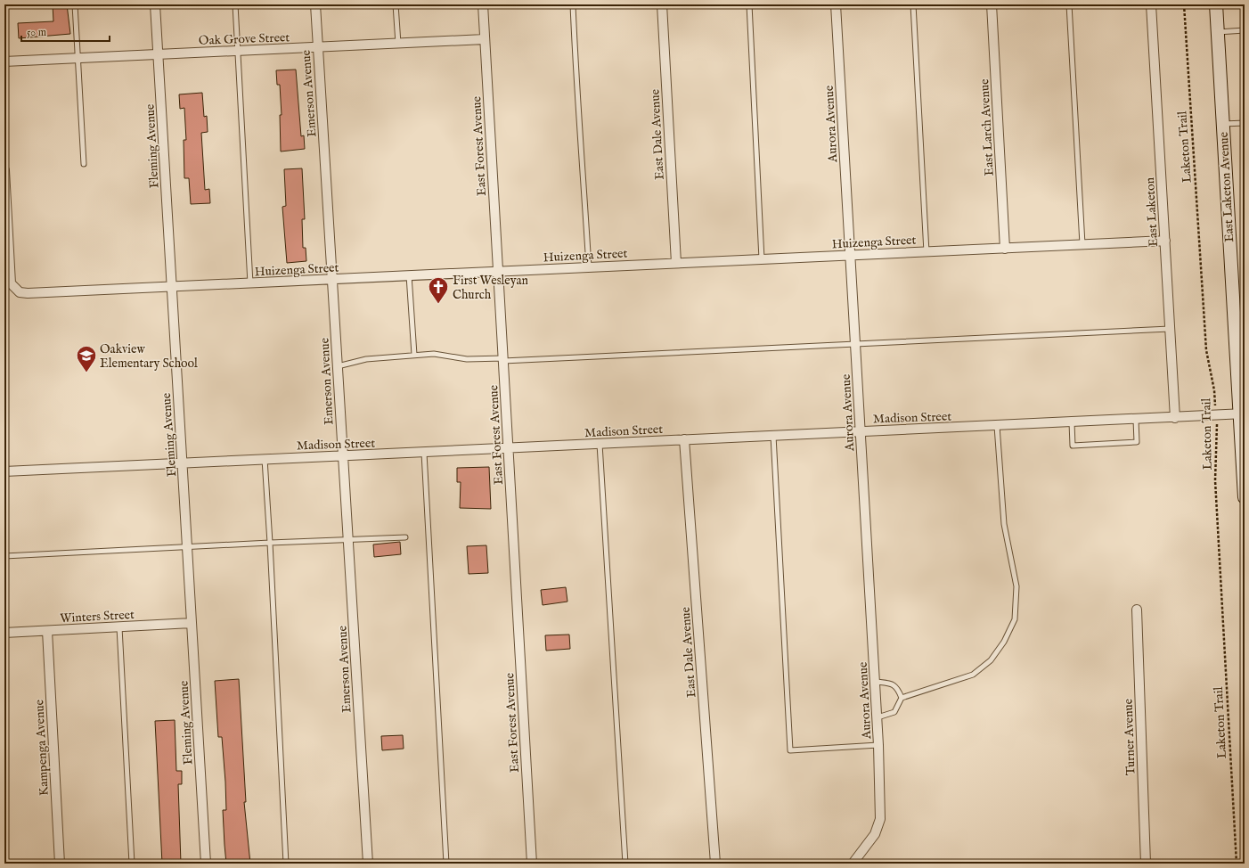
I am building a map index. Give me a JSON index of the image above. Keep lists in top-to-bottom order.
{
  "streets": {
    "main road": ["East Laketon Avenue"],
    "street": [
      "Oak Grove Street",
      "Emerson Avenue",
      "Aurora Avenue",
      "East Larch Avenue",
      "East Dale Avenue",
      "Fleming Avenue",
      "East Forest Avenue",
      "East Laketon",
      "Huizenga Street",
      "Madison Street",
      "Winters Street",
      "Turner Avenue",
      "Kampenga Avenue"
    ],
    "path": ["Laketon Trail"]
  },
  "crossings": [
    ["Oak Grove Street", "Emerson Avenue"],
    ["Oak Grove Street", "Fleming Avenue"],
    ["Oak Grove Street", "East Forest Avenue"],
    ["Emerson Avenue", "Huizenga Street"],
    ["Emerson Avenue", "Madison Street"],
    ["Aurora Avenue", "Huizenga Street"],
    ["Aurora Avenue", "Madison Street"],
    ["East Larch Avenue", "Huizenga Street"],
    ["East Dale Avenue", "Huizenga Street"],
    ["East Dale Avenue", "Madison Street"],
    ["Fleming Avenue", "Huizenga Street"],
    ["Fleming Avenue", "Madison Street"],
    ["Fleming Avenue", "Winters Street"],
    ["East Forest Avenue", "Huizenga Street"],
    ["East Forest Avenue", "Madison Street"],
    ["Laketon Trail", "Madison Street"],
    ["East Laketon Avenue", "Madison Street"],
    ["East Laketon", "Huizenga Street"],
    ["East Laketon", "Madison Street"],
    ["Winters Street", "Kampenga Avenue"]
  ],
  "places": {
    "church": ["First Wesleyan Church"],
    "school or university": ["Oakview Elementary School"]
  },
  "scale_bar": "50 m"
}
